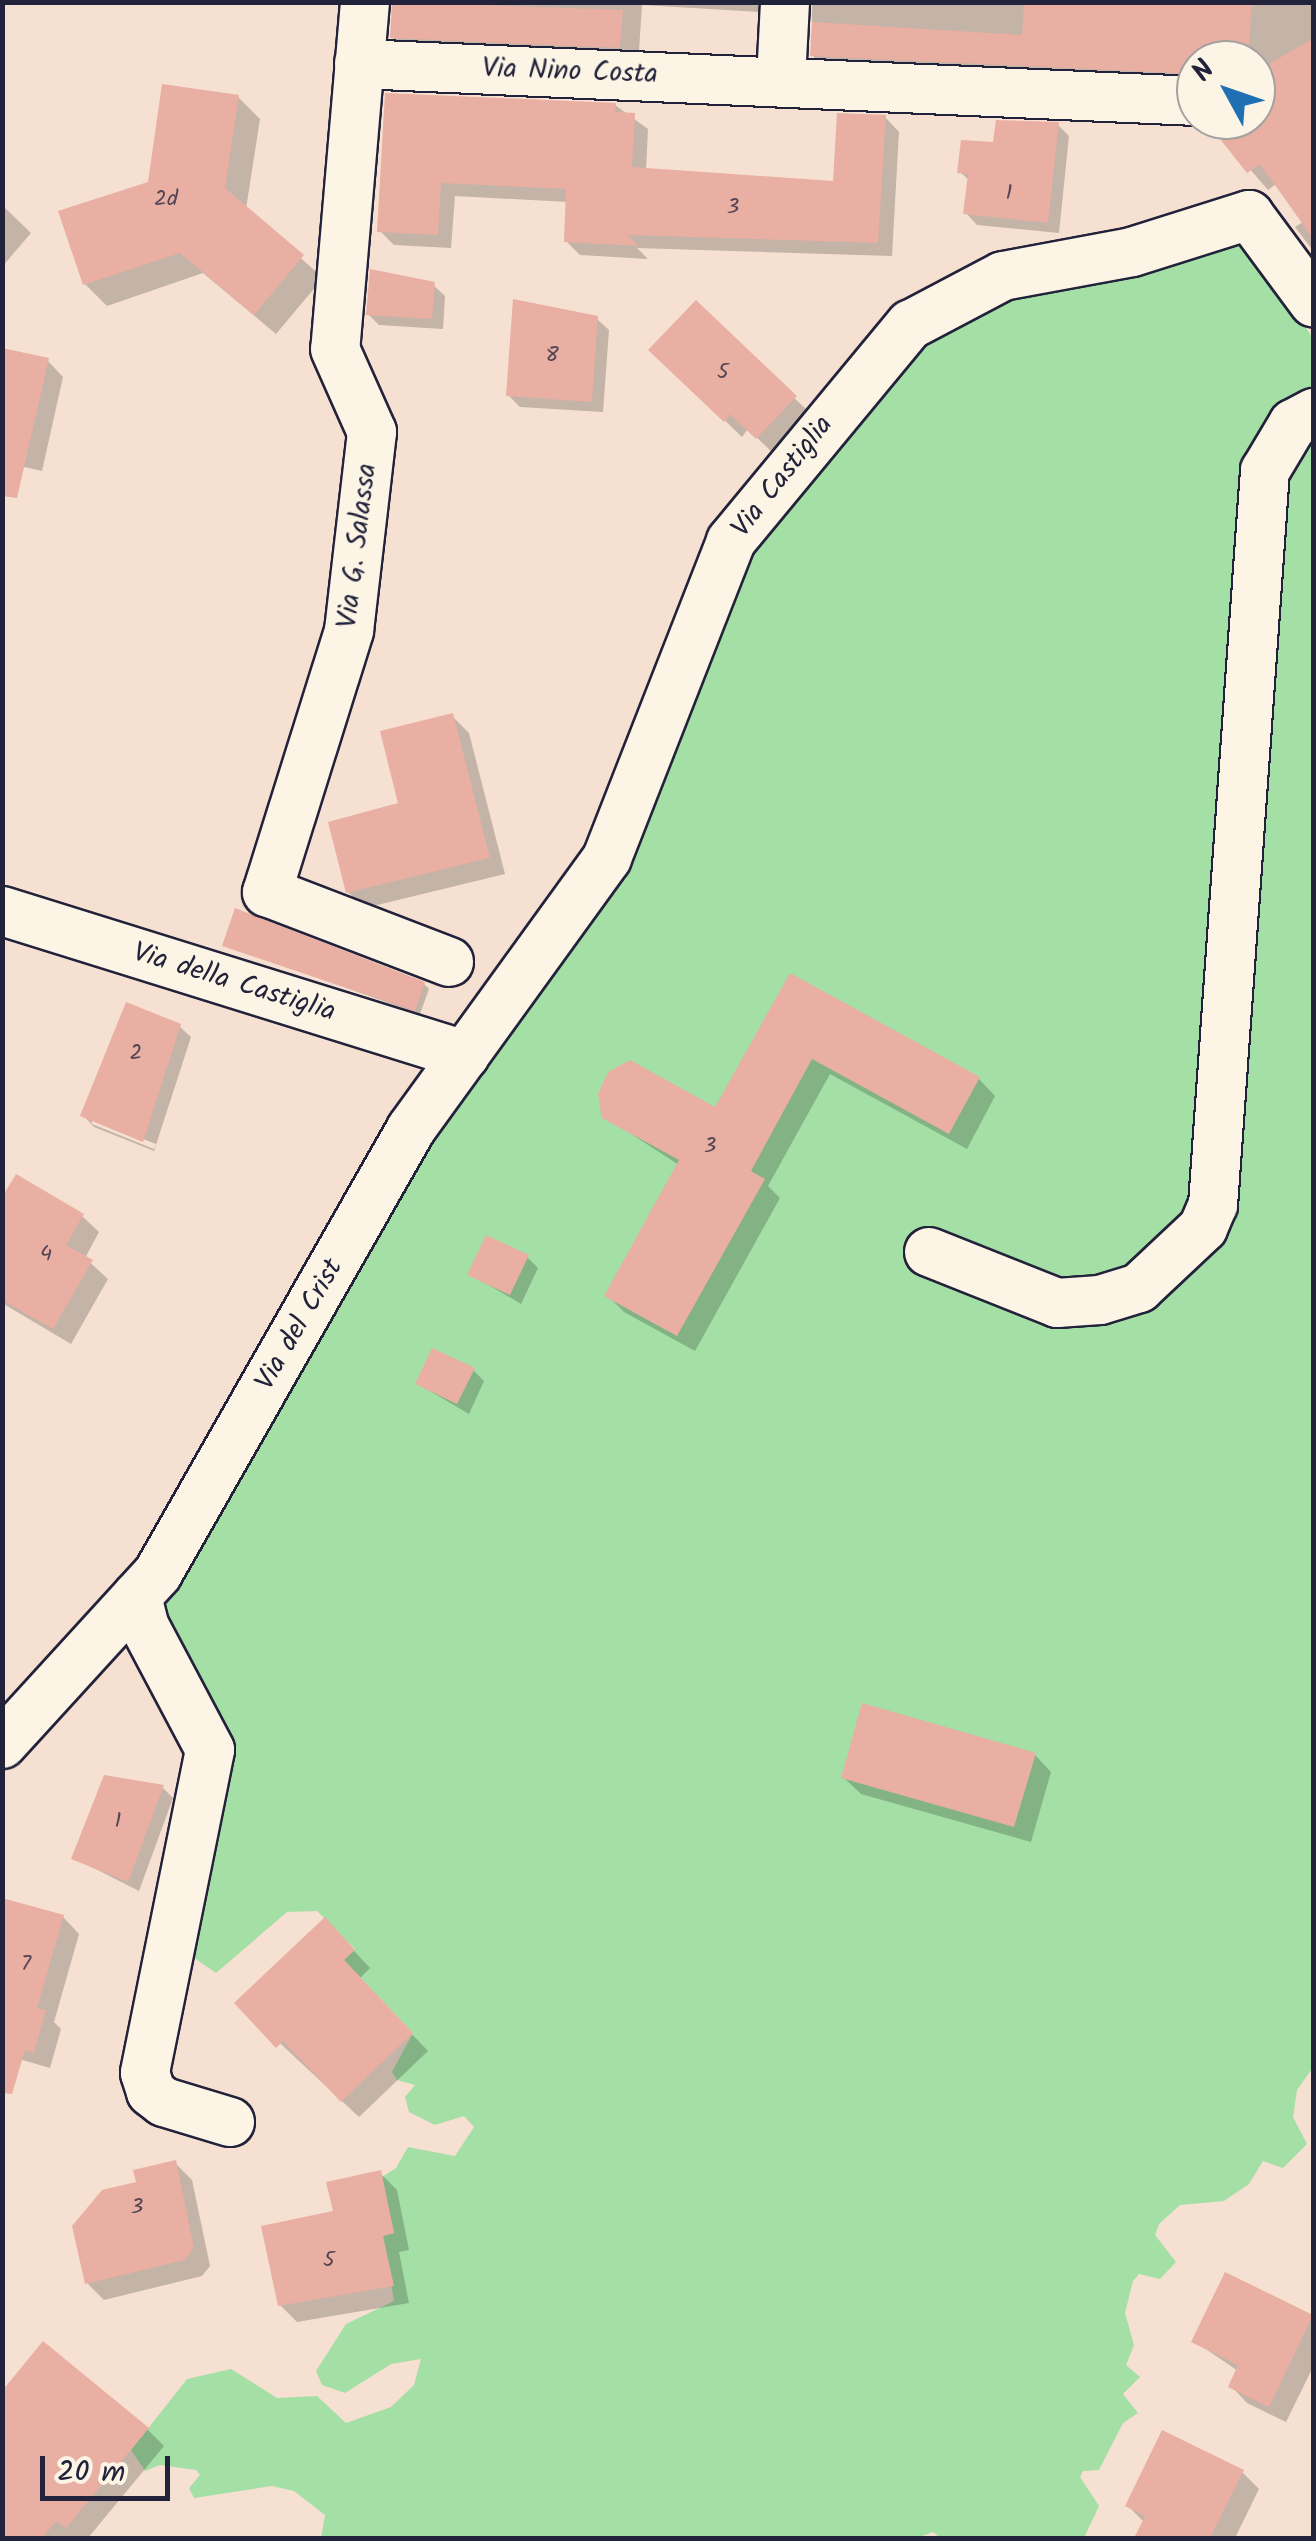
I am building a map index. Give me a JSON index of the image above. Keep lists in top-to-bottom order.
{
  "streets": {
    "street": [
      "Via Nino Costa",
      "Via Castiglia",
      "Via G. Salassa",
      "Via della Castiglia",
      "Via del Crist"
    ]
  },
  "crossings": [
    ["Via Nino Costa", "Via G. Salassa"],
    ["Via Castiglia", "Via della Castiglia"],
    ["Via Castiglia", "Via del Crist"],
    ["Via della Castiglia", "Via del Crist"]
  ],
  "house_numbers": [
    "1",
    "2d",
    "3",
    "8",
    "5",
    "2",
    "3",
    "4",
    "1",
    "7",
    "3",
    "5"
  ],
  "scale_bar": "20 m",
  "north": "top left"
}
